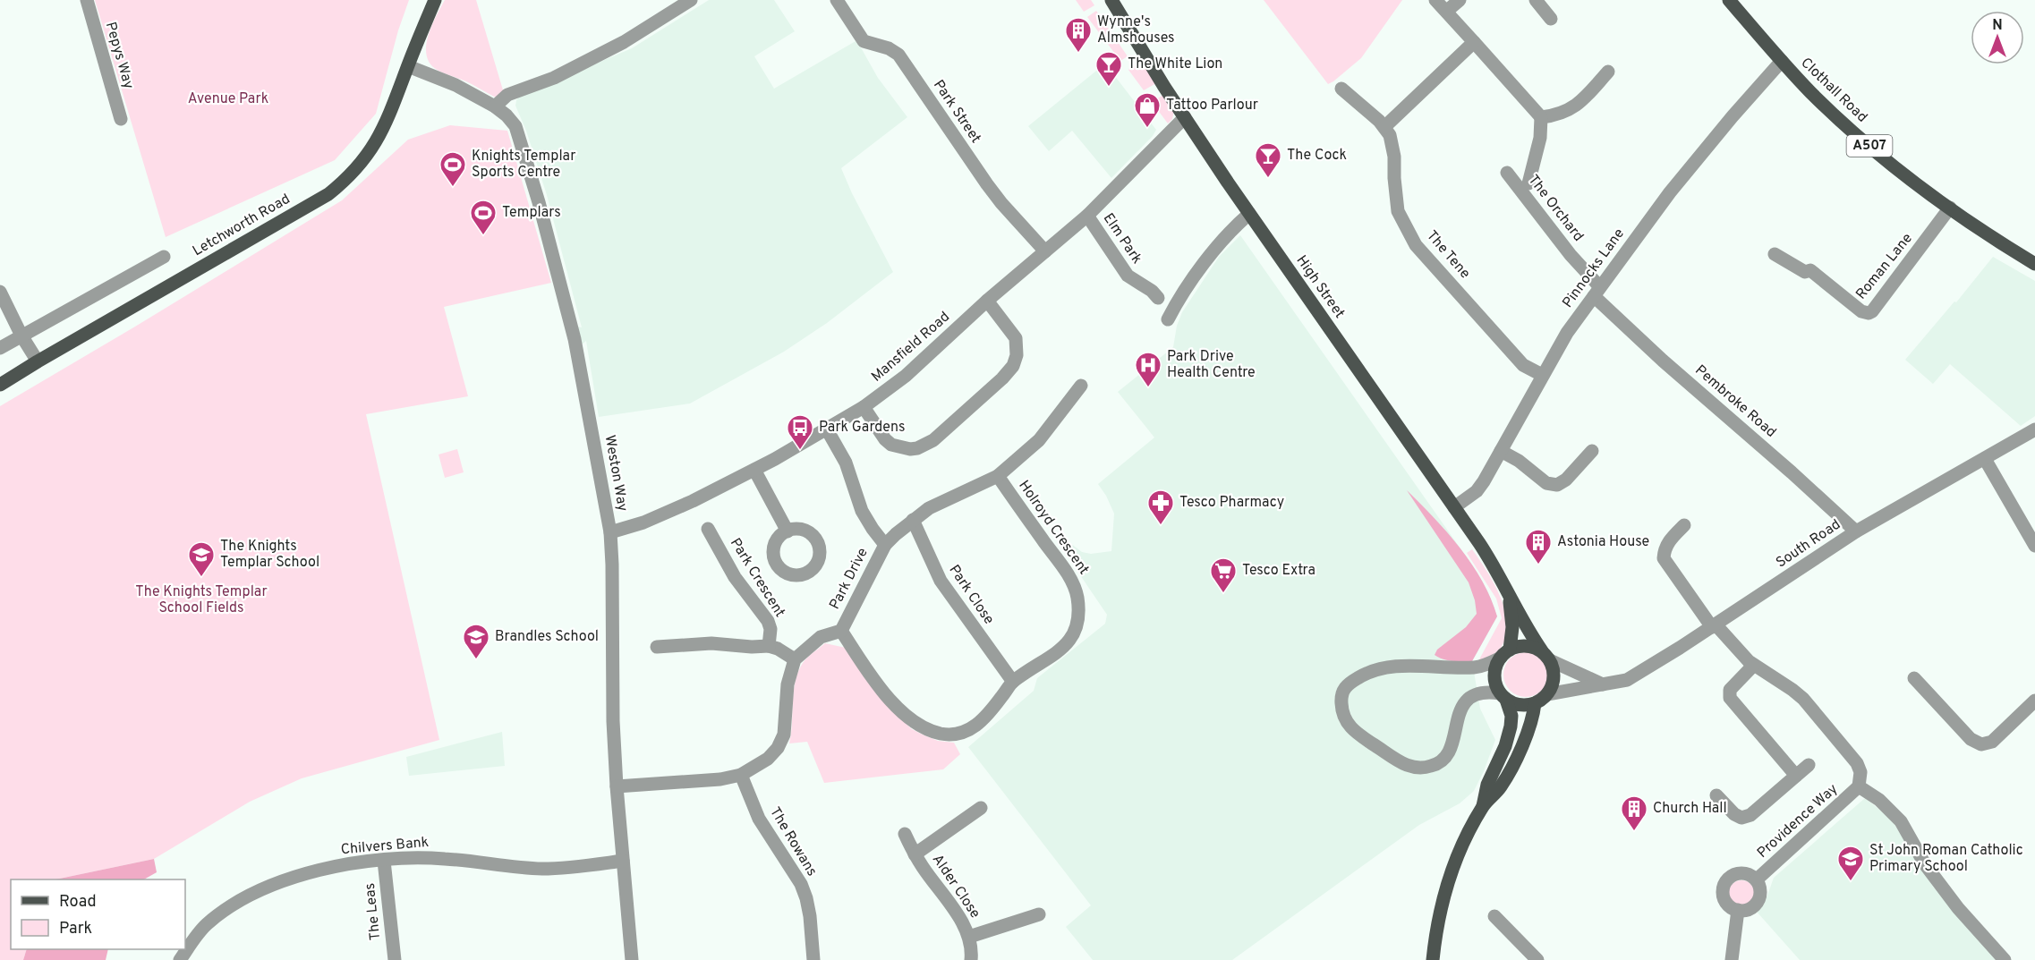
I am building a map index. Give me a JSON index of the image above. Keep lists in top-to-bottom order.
{
  "streets": {
    "main road": [
      "Clothall Road",
      "A507",
      "Letchworth Road",
      "High Street"
    ],
    "street": [
      "Pepys Way",
      "Park Street",
      "The Orchard",
      "Elm Park",
      "The Tene",
      "Roman Lane",
      "Pinnocks Lane",
      "Mansfield Road",
      "Pembroke Road",
      "Weston Way",
      "Holroyd Crescent",
      "South Road",
      "Park Crescent",
      "Park Drive",
      "Park Close",
      "Providence Way",
      "The Rowans",
      "Chilvers Bank",
      "Alder Close",
      "The Leas"
    ]
  },
  "crossings": [
    ["Clothall Road", "Roman Lane"],
    ["Clothall Road", "Pinnocks Lane"],
    ["Park Street", "Mansfield Road"],
    ["The Orchard", "Pinnocks Lane"],
    ["The Orchard", "Pembroke Road"],
    ["Letchworth Road", "Weston Way"],
    ["Elm Park", "Mansfield Road"],
    ["The Tene", "Pinnocks Lane"],
    ["Pinnocks Lane", "High Street"],
    ["Pinnocks Lane", "Pembroke Road"],
    ["High Street", "Mansfield Road"],
    ["High Street", "South Road"],
    ["Mansfield Road", "Weston Way"],
    ["Pembroke Road", "South Road"],
    ["Weston Way", "Chilvers Bank"],
    ["Holroyd Crescent", "Park Drive"],
    ["Holroyd Crescent", "Park Close"],
    ["Park Drive", "Park Close"],
    ["Chilvers Bank", "The Leas"]
  ],
  "parks": ["Avenue Park", "The Knights Templar School Fields"],
  "places": {
    "building": ["Wynne's Almshouses", "Astonia House", "Church Hall"],
    "bar": ["The White Lion", "The Cock"],
    "shop": ["Tattoo Parlour"],
    "sports": ["Knights Templar Sports Centre", "Templars"],
    "hospital": ["Park Drive Health Centre"],
    "bus stop": ["Park Gardens"],
    "pharmacy": ["Tesco Pharmacy"],
    "school or university": ["The Knights Templar School", "Brandles School", "St John Roman Catholic Primary School"],
    "supermarket": ["Tesco Extra"]
  },
  "legend": ["Road", "Park"],
  "north": "top"
}
